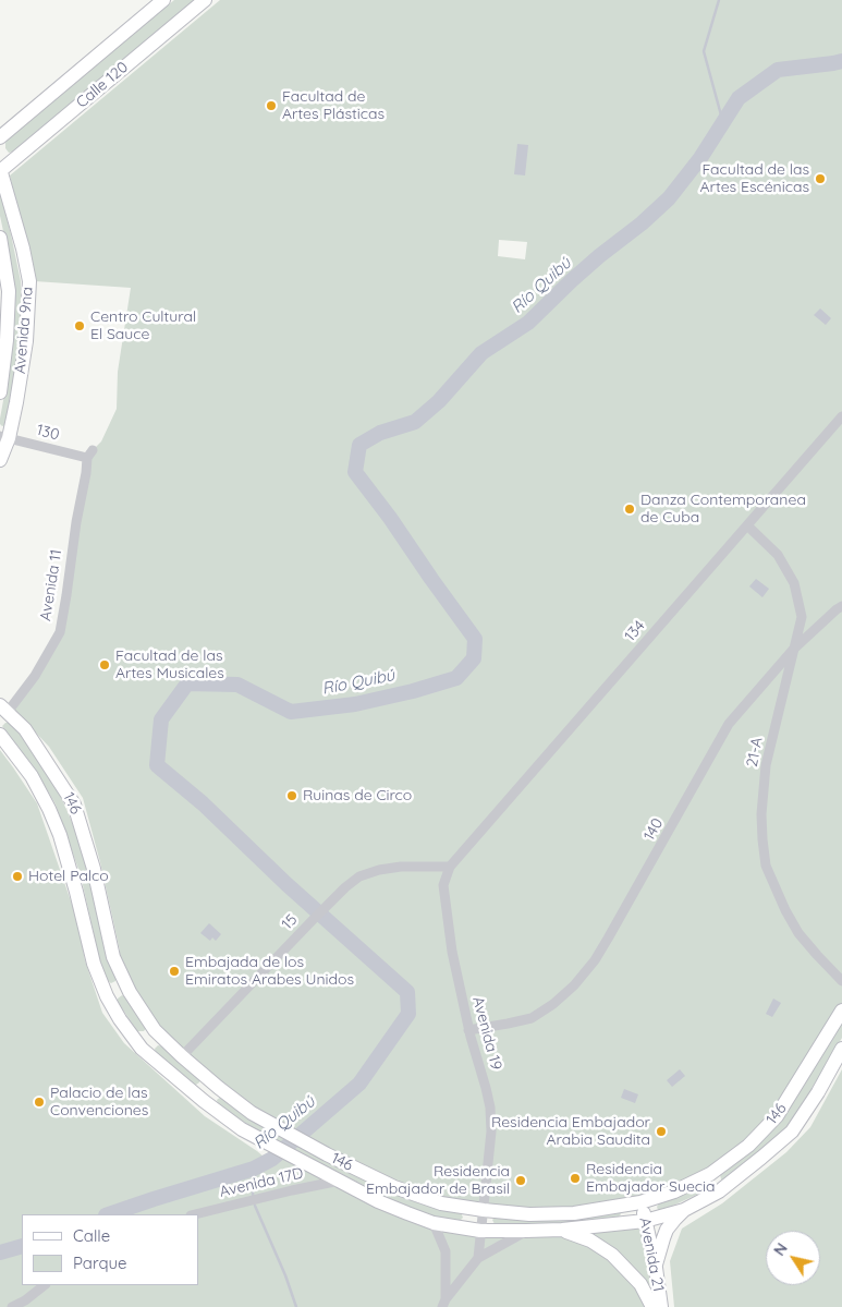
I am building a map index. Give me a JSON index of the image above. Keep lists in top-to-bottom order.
{
  "streets": {
    "main road": [
      "Calle 120",
      "Avenida 9na",
      "146",
      "Avenida 21"
    ],
    "street": [
      "130",
      "Avenida 11",
      "134",
      "21-A",
      "140",
      "15",
      "Avenida 19",
      "Avenida 17D"
    ]
  },
  "crossings": [
    ["Calle 120", "Avenida 9na"],
    ["Avenida 9na", "130"],
    ["130", "Avenida 11"],
    ["Avenida 11", "146"],
    ["134", "21-A"],
    ["134", "15"],
    ["134", "Avenida 19"],
    ["21-A", "140"],
    ["146", "15"],
    ["146", "Avenida 19"],
    ["146", "Avenida 17D"],
    ["146", "Avenida 21"],
    ["140", "Avenida 19"],
    ["15", "Avenida 19"]
  ],
  "water": ["Río Quibú"],
  "places": [
    "Facultad de Artes Plásticas",
    "Facultad de las Artes Escénicas",
    "Centro Cultural El Sauce",
    "Danza Contemporanea de Cuba",
    "Facultad de las Artes Musicales",
    "Ruinas de Circo",
    "Hotel Palco",
    "Embajada de los Emiratos Arabes Unidos",
    "Palacio de las Convenciones",
    "Residencia Embajador Arabia Saudita",
    "Residencia Embajador Suecia",
    "Residencia Embajador de Brasil"
  ],
  "legend": ["Calle", "Parque"],
  "north": "top left"
}
